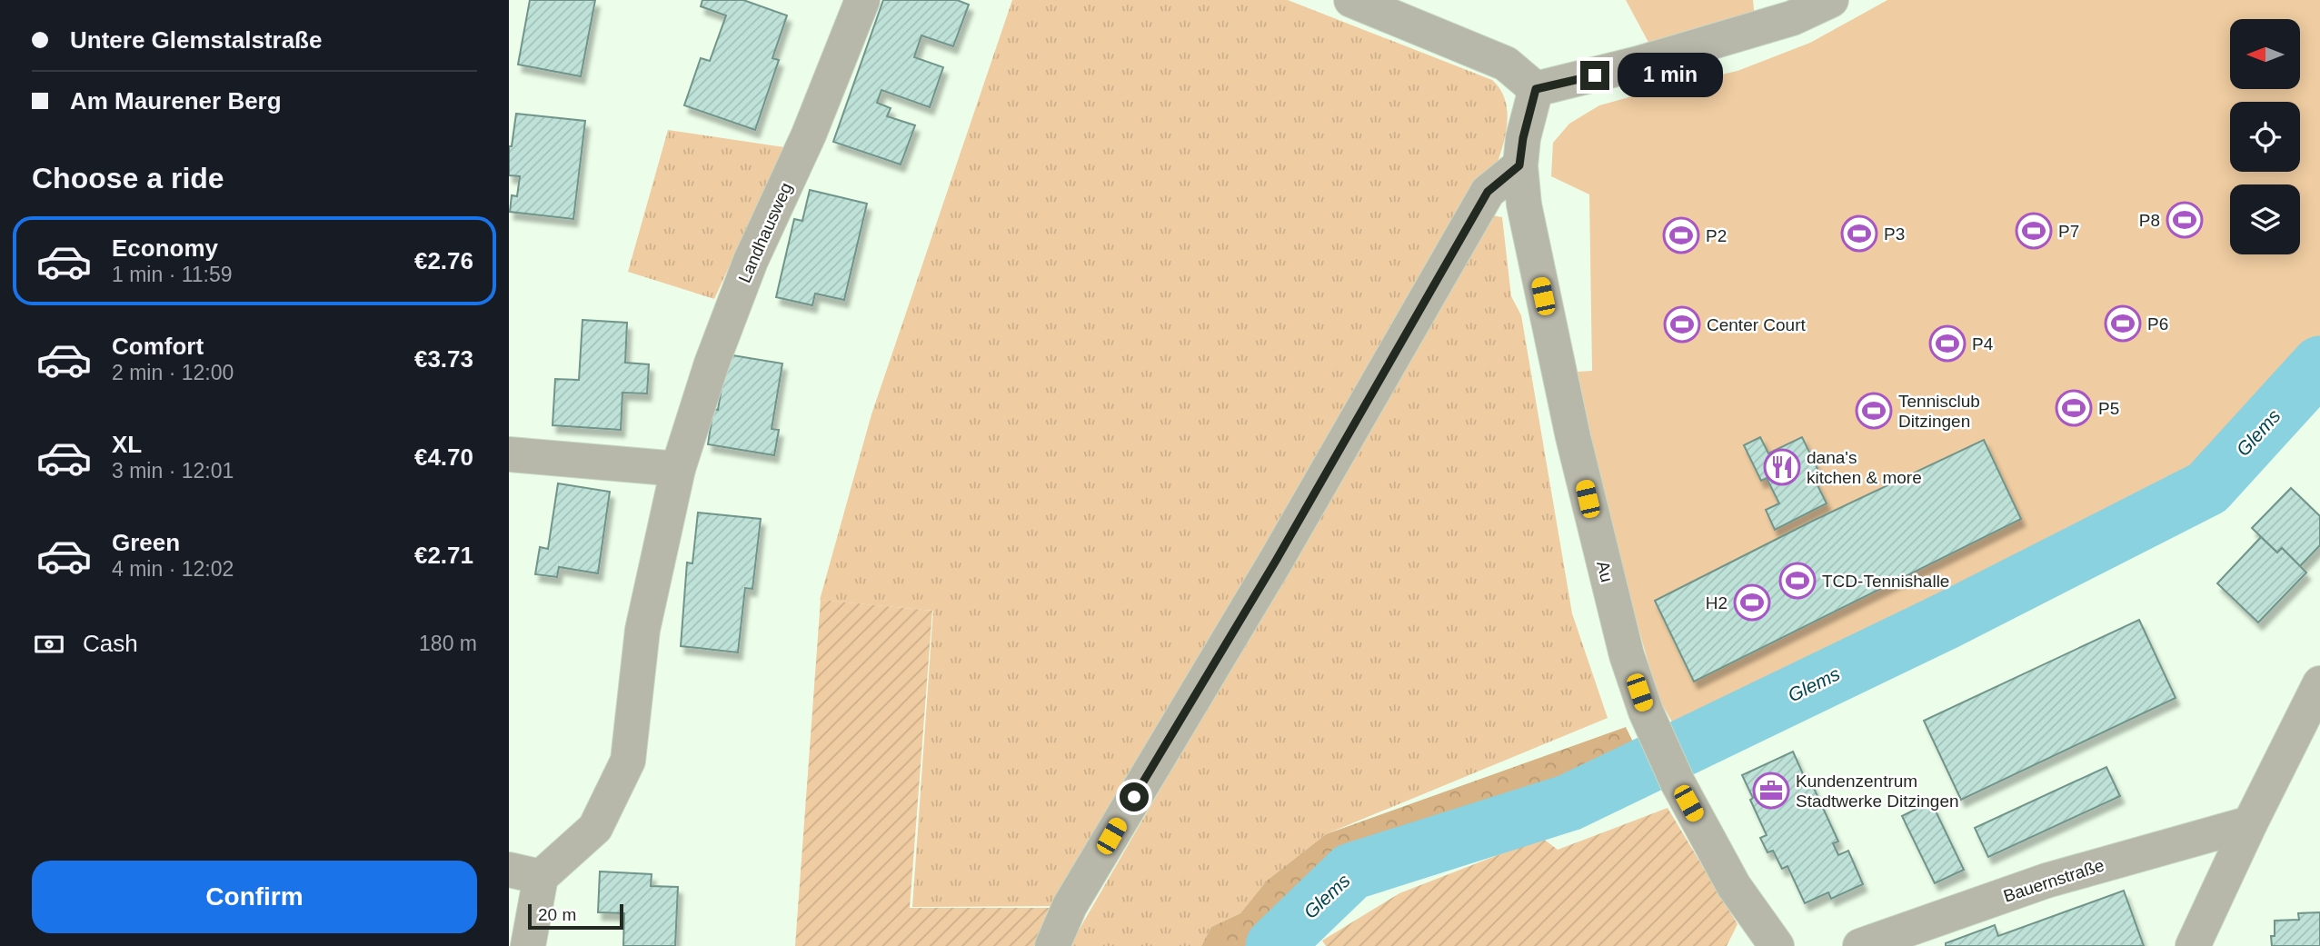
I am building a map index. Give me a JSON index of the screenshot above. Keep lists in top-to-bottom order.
{
  "streets": {
    "street": ["Landhausweg", "Au", "Bauernstraße"]
  },
  "water": ["Glems"],
  "places": {
    "sports": [
      "P8",
      "P7",
      "P3",
      "P2",
      "P6",
      "Center Court",
      "P4",
      "P5",
      "Tennisclub Ditzingen",
      "TCD-Tennishalle",
      "H2"
    ],
    "restaurant": ["dana's kitchen & more"],
    "office": ["Kundenzentrum Stadtwerke Ditzingen"]
  },
  "scale_bar": "20 m",
  "north": "left",
  "page": {
    "banner": ["Untere Glemstalstraße", "Am Maurener Berg"],
    "bubble": "1 min",
    "heading": "Choose a ride",
    "list": [
      {
        "name": "Economy",
        "note": "1 min · 11:59",
        "value": "€2.76"
      },
      {
        "name": "Comfort",
        "note": "2 min · 12:00",
        "value": "€3.73"
      },
      {
        "name": "XL",
        "note": "3 min · 12:01",
        "value": "€4.70"
      },
      {
        "name": "Green",
        "note": "4 min · 12:02",
        "value": "€2.71"
      }
    ],
    "pay": ["Cash", "180 m"],
    "buttons": "Confirm",
    "scale": "20 m"
  }
}
